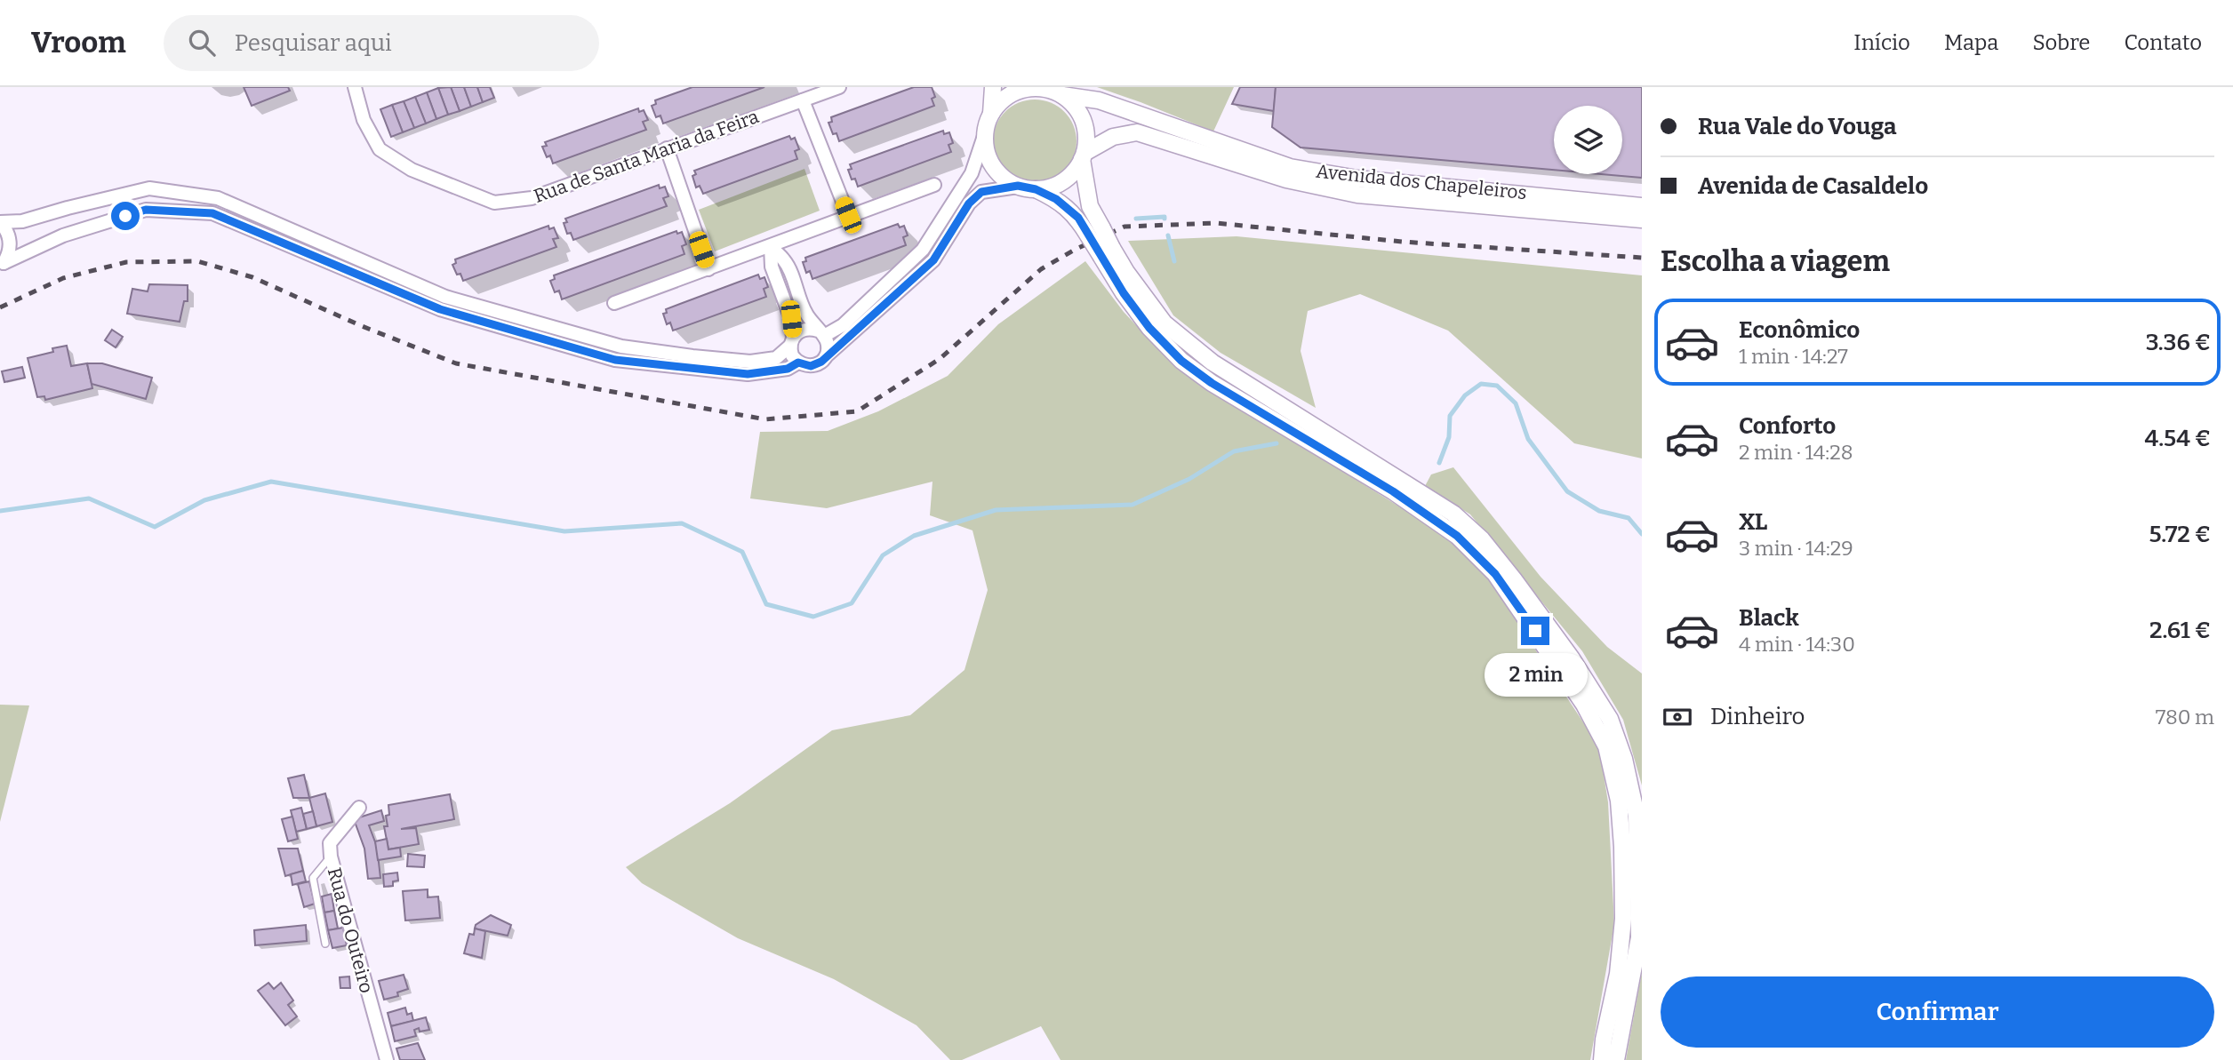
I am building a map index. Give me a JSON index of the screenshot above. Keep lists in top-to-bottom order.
{
  "streets": {
    "street": ["Rua de Santa Maria da Feira", "Avenida dos Chapeleiros", "Rua do Outeiro"]
  },
  "page": {
    "header": "Vroom",
    "search": "Pesquisar aqui",
    "nav": [
      "Início",
      "Mapa",
      "Sobre",
      "Contato"
    ],
    "banner": ["Rua Vale do Vouga", "Avenida de Casaldelo"],
    "heading": "Escolha a viagem",
    "list": [
      {
        "name": "Econômico",
        "note": "1 min · 14:27",
        "value": "3.36 €"
      },
      {
        "name": "Conforto",
        "note": "2 min · 14:28",
        "value": "4.54 €"
      },
      {
        "name": "XL",
        "note": "3 min · 14:29",
        "value": "5.72 €"
      },
      {
        "name": "Black",
        "note": "4 min · 14:30",
        "value": "2.61 €"
      }
    ],
    "bubble": "2 min",
    "pay": ["Dinheiro", "780 m"],
    "buttons": "Confirmar"
  }
}
